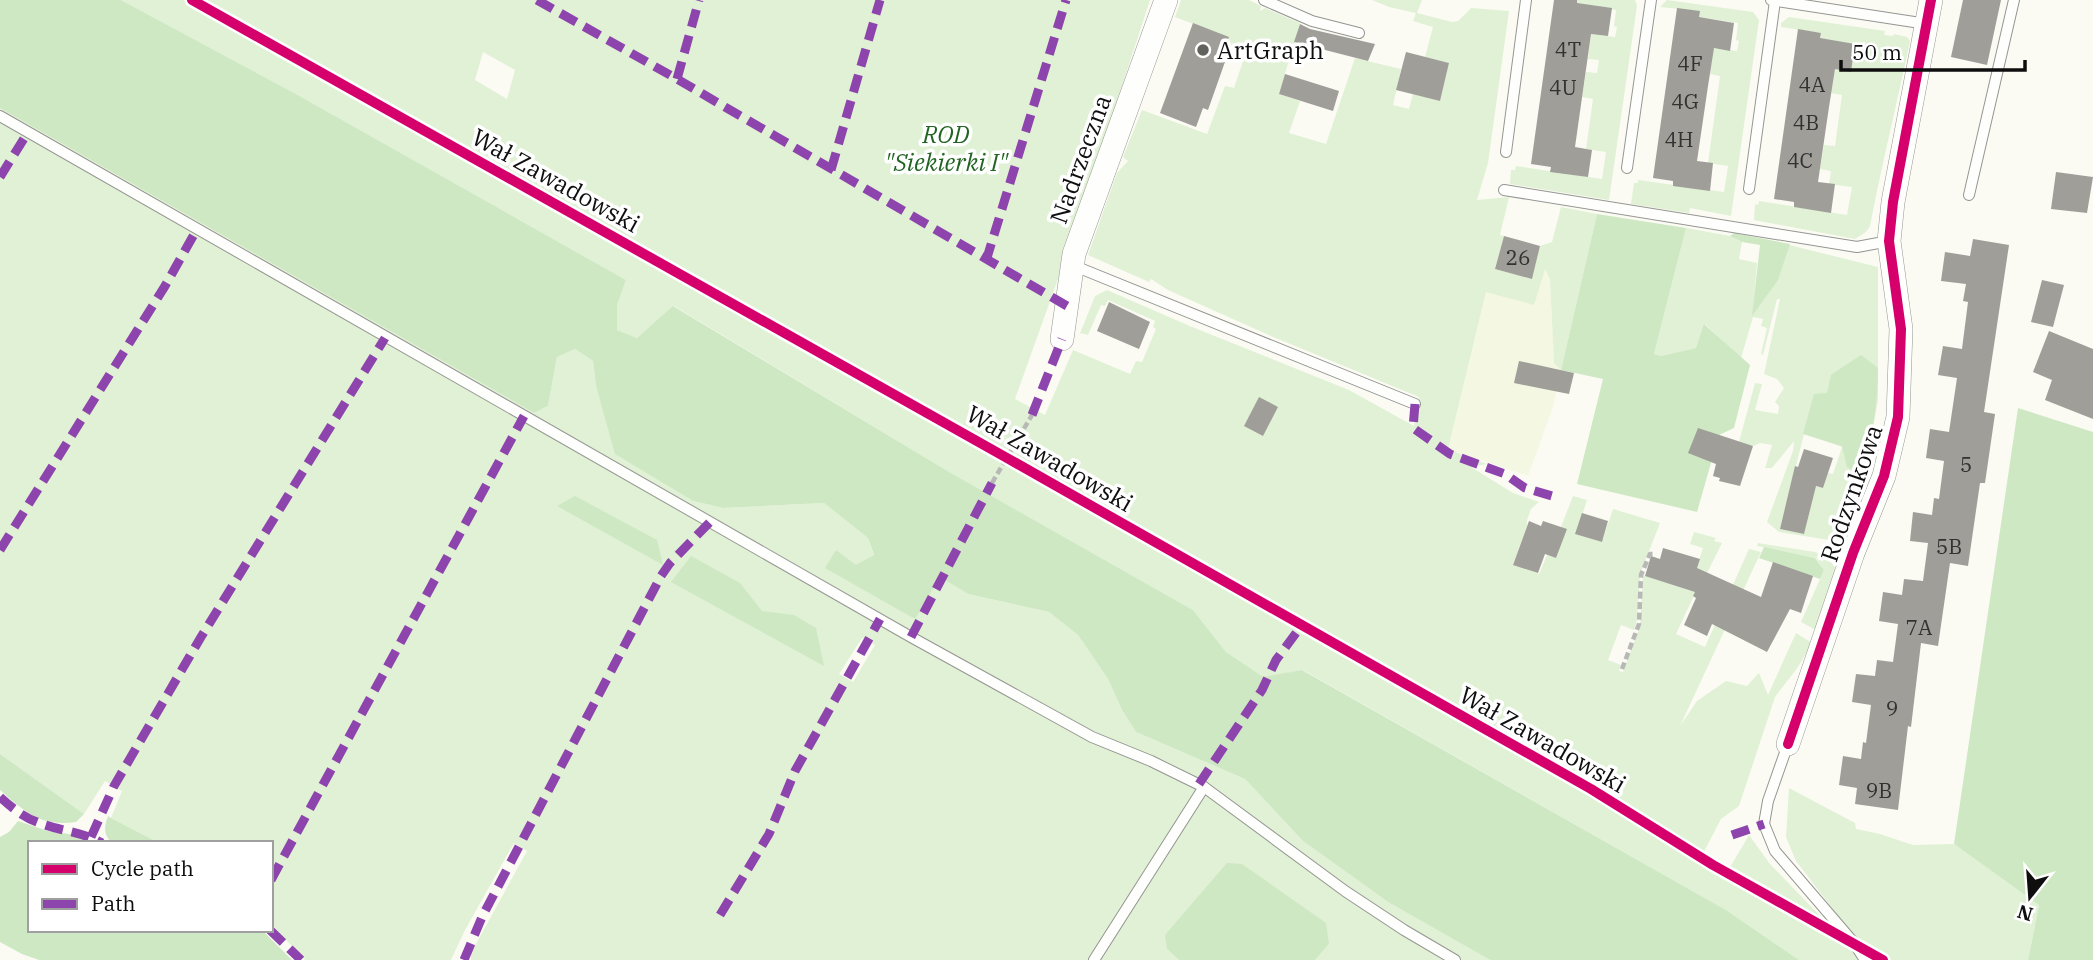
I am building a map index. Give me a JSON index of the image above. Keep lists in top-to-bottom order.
{
  "streets": {
    "street": ["Nadrzeczna", "Rodzynkowa"],
    "cycle path": ["Wał Zawadowski"]
  },
  "parks": ["ROD \"Siekierki I\""],
  "places": ["ArtGraph"],
  "house_numbers": [
    "4T",
    "4F",
    "4A",
    "4U",
    "4G",
    "4B",
    "4H",
    "4C",
    "26",
    "5",
    "5B",
    "7A",
    "9",
    "9B"
  ],
  "legend": ["Cycle path", "Path"],
  "scale_bar": "50 m",
  "north": "bottom"
}
